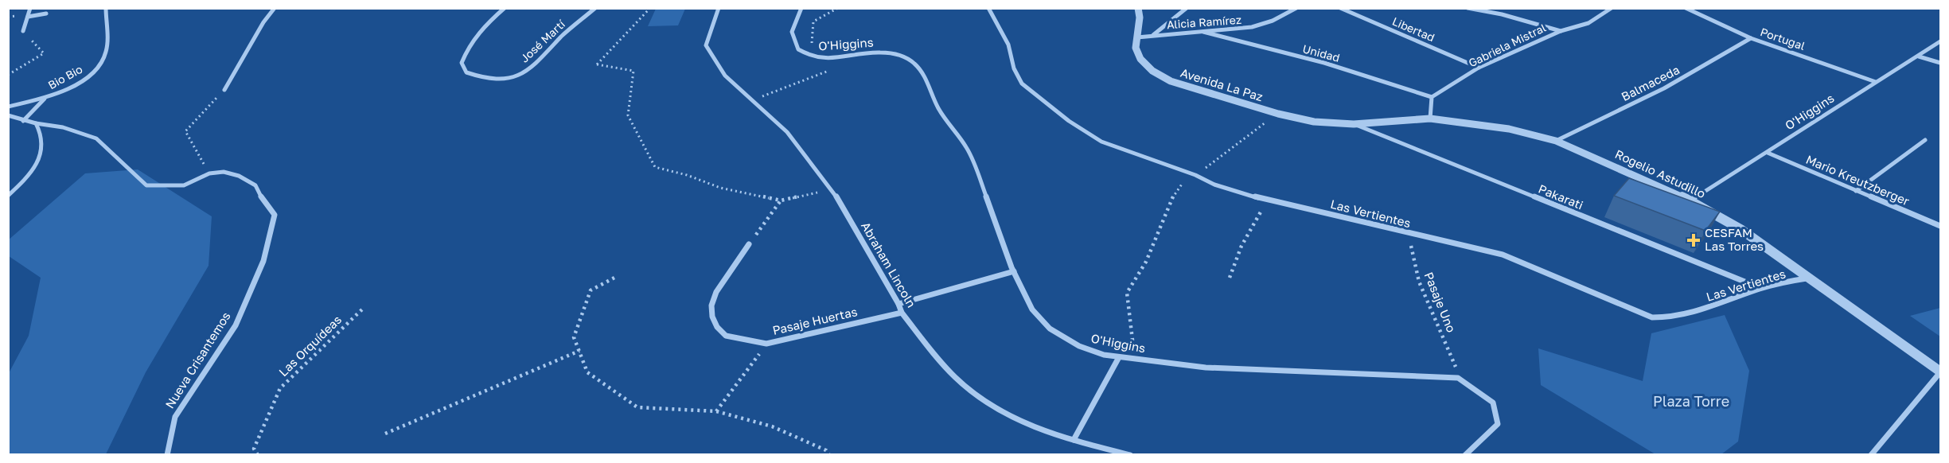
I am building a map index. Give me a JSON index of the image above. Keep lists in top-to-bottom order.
{
  "streets": {
    "street": [
      "Alicia Ramírez",
      "Libertad",
      "Portugal",
      "José Martí",
      "O'Higgins",
      "Gabriela Mistral",
      "Unidad",
      "Bio Bio",
      "Balmaceda",
      "Avenida La Paz",
      "Rogelio Astudillo",
      "Mario Kreutzberger",
      "Pakarati",
      "Las Vertientes",
      "Abraham Lincoln",
      "Pasaje Huertas",
      "Nueva Crisantemos"
    ],
    "path": ["Pasaje Uno", "Las Orquídeas"]
  },
  "crossings": [
    ["Alicia Ramírez", "Unidad"],
    ["Alicia Ramírez", "Avenida La Paz"],
    ["Libertad", "Gabriela Mistral"],
    ["Portugal", "O'Higgins"],
    ["Portugal", "Balmaceda"],
    ["O'Higgins", "Rogelio Astudillo"],
    ["O'Higgins", "Mario Kreutzberger"],
    ["O'Higgins", "Pasaje Uno"],
    ["Gabriela Mistral", "Unidad"],
    ["Balmaceda", "Rogelio Astudillo"],
    ["Avenida La Paz", "Rogelio Astudillo"],
    ["Avenida La Paz", "Pakarati"],
    ["Rogelio Astudillo", "Pakarati"],
    ["Rogelio Astudillo", "Las Vertientes"],
    ["Pakarati", "Las Vertientes"],
    ["Las Vertientes", "Pasaje Uno"],
    ["Abraham Lincoln", "Pasaje Huertas"]
  ],
  "parks": ["Plaza Torre"],
  "places": {
    "health": ["CESFAM Las Torres"]
  }
}
